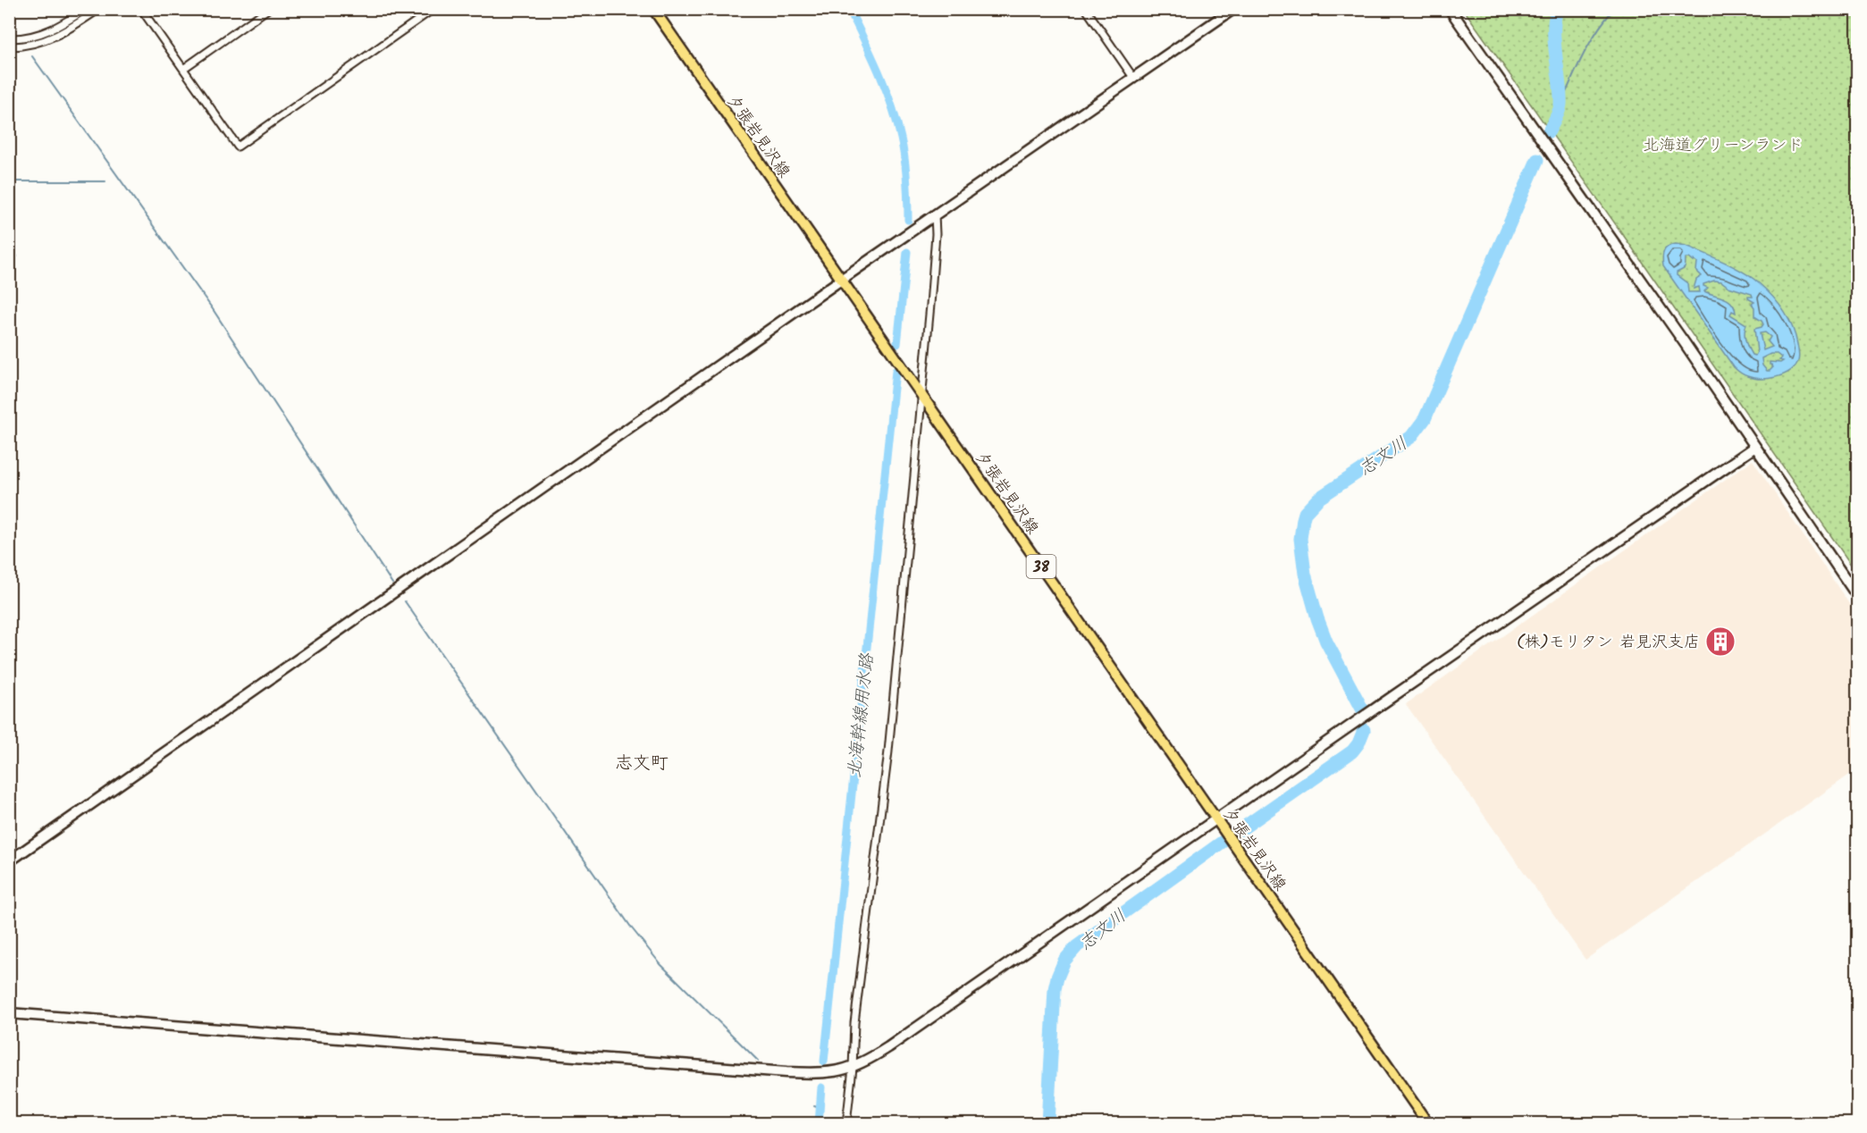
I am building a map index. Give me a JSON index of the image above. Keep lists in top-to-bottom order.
{
  "streets": {
    "main road": ["夕張岩見沢線", "38"]
  },
  "districts": ["志文町"],
  "water": ["志文川", "北海幹線用水路"],
  "parks": ["北海道グリーンランド"],
  "places": {
    "building": ["(株)モリタン 岩見沢支店"]
  }
}
